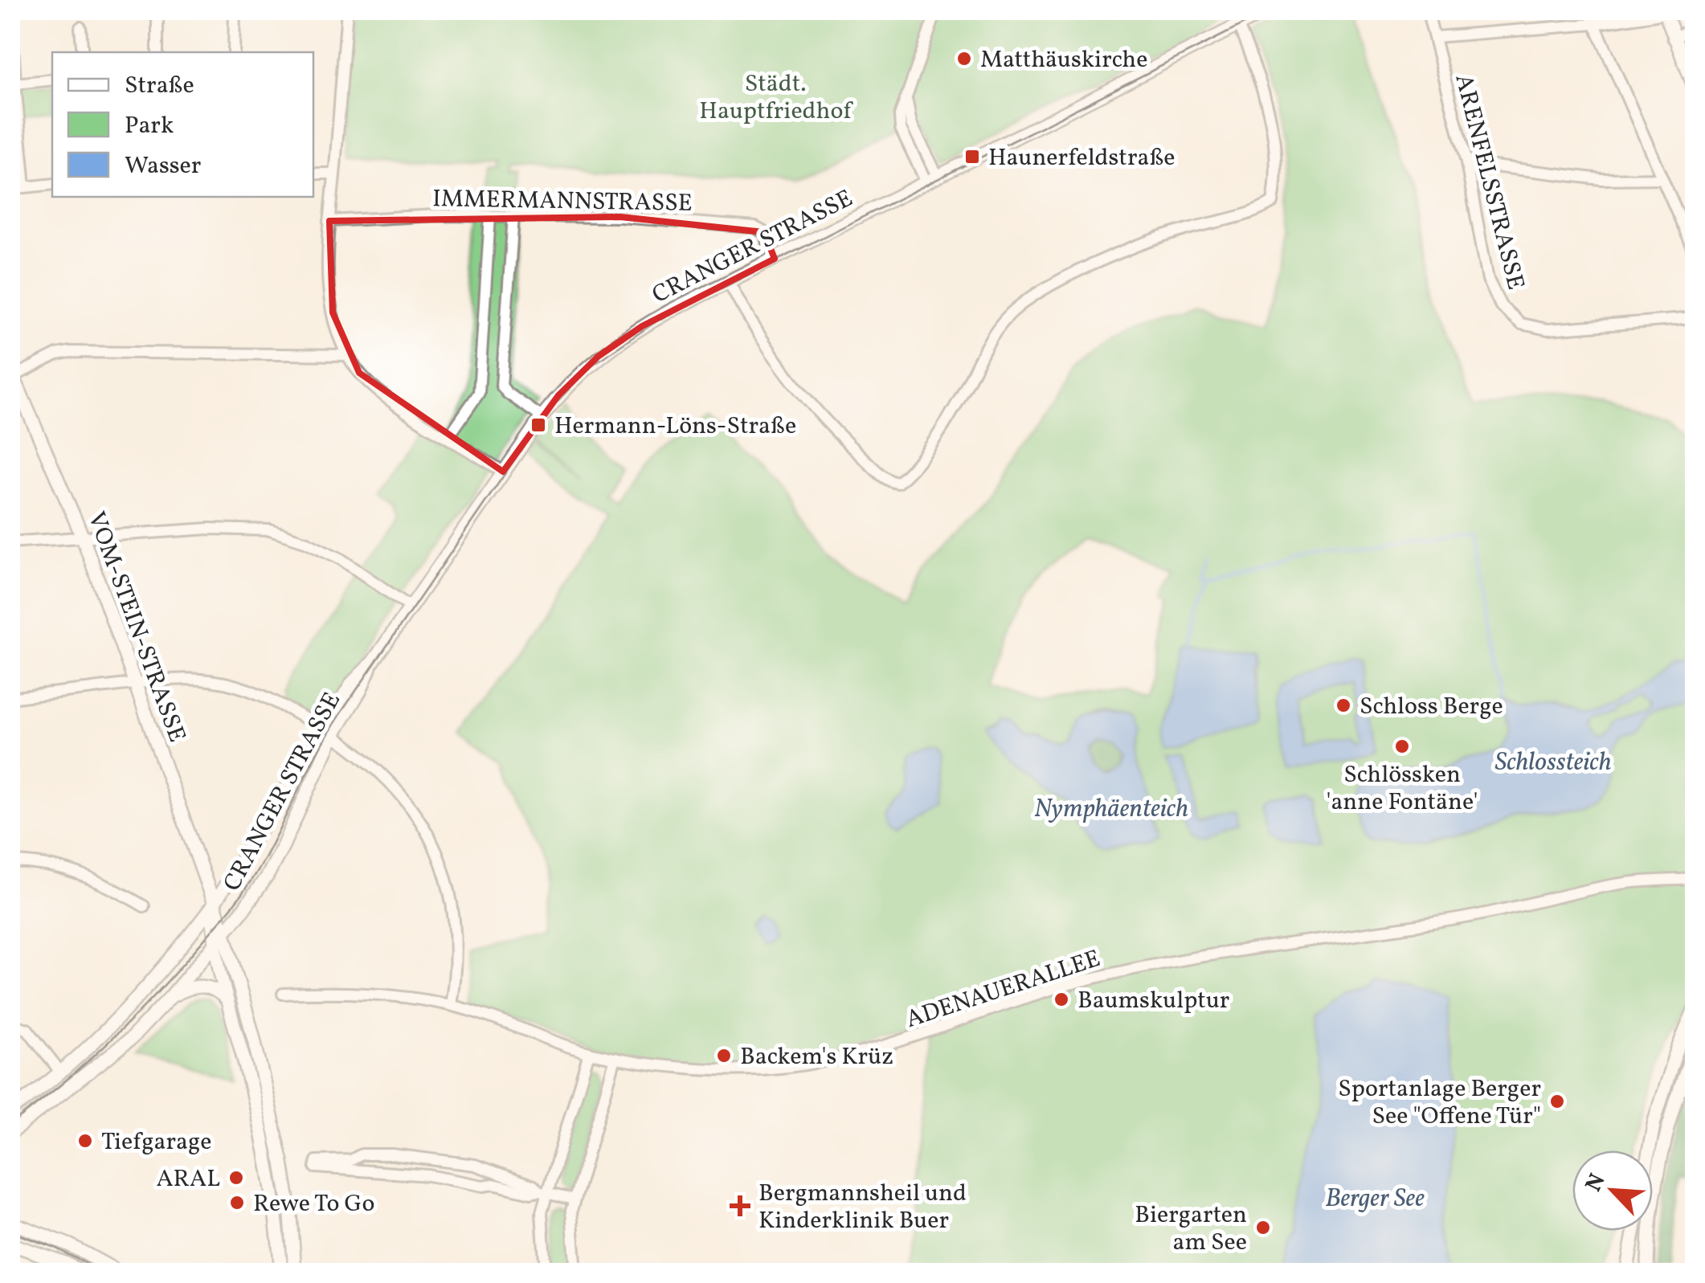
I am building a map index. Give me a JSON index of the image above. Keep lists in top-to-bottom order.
{
  "streets": {
    "main road": ["CRANGER STRASSE", "VOM-STEIN-STRASSE"],
    "street": ["ARENFELSSTRASSE", "IMMERMANNSTRASSE", "ADENAUERALLEE"]
  },
  "crossings": [
    ["IMMERMANNSTRASSE", "CRANGER STRASSE"],
    ["CRANGER STRASSE", "VOM-STEIN-STRASSE"]
  ],
  "water": ["Schlossteich", "Nymphäenteich", "Berger See"],
  "parks": ["Städt. Hauptfriedhof"],
  "places": {
    "other": [
      "Matthäuskirche",
      "Schloss Berge",
      "Schlössken 'anne Fontäne'",
      "Baumskulptur",
      "Backem's Krüz",
      "Sportanlage Berger See \"Offene Tür\"",
      "Tiefgarage",
      "ARAL",
      "Rewe To Go",
      "Biergarten am See"
    ],
    "transit": ["Haunerfeldstraße", "Hermann-Löns-Straße"],
    "health": ["Bergmannsheil und Kinderklinik Buer"]
  },
  "legend": ["Straße", "Park", "Wasser"],
  "north": "top left"
}
